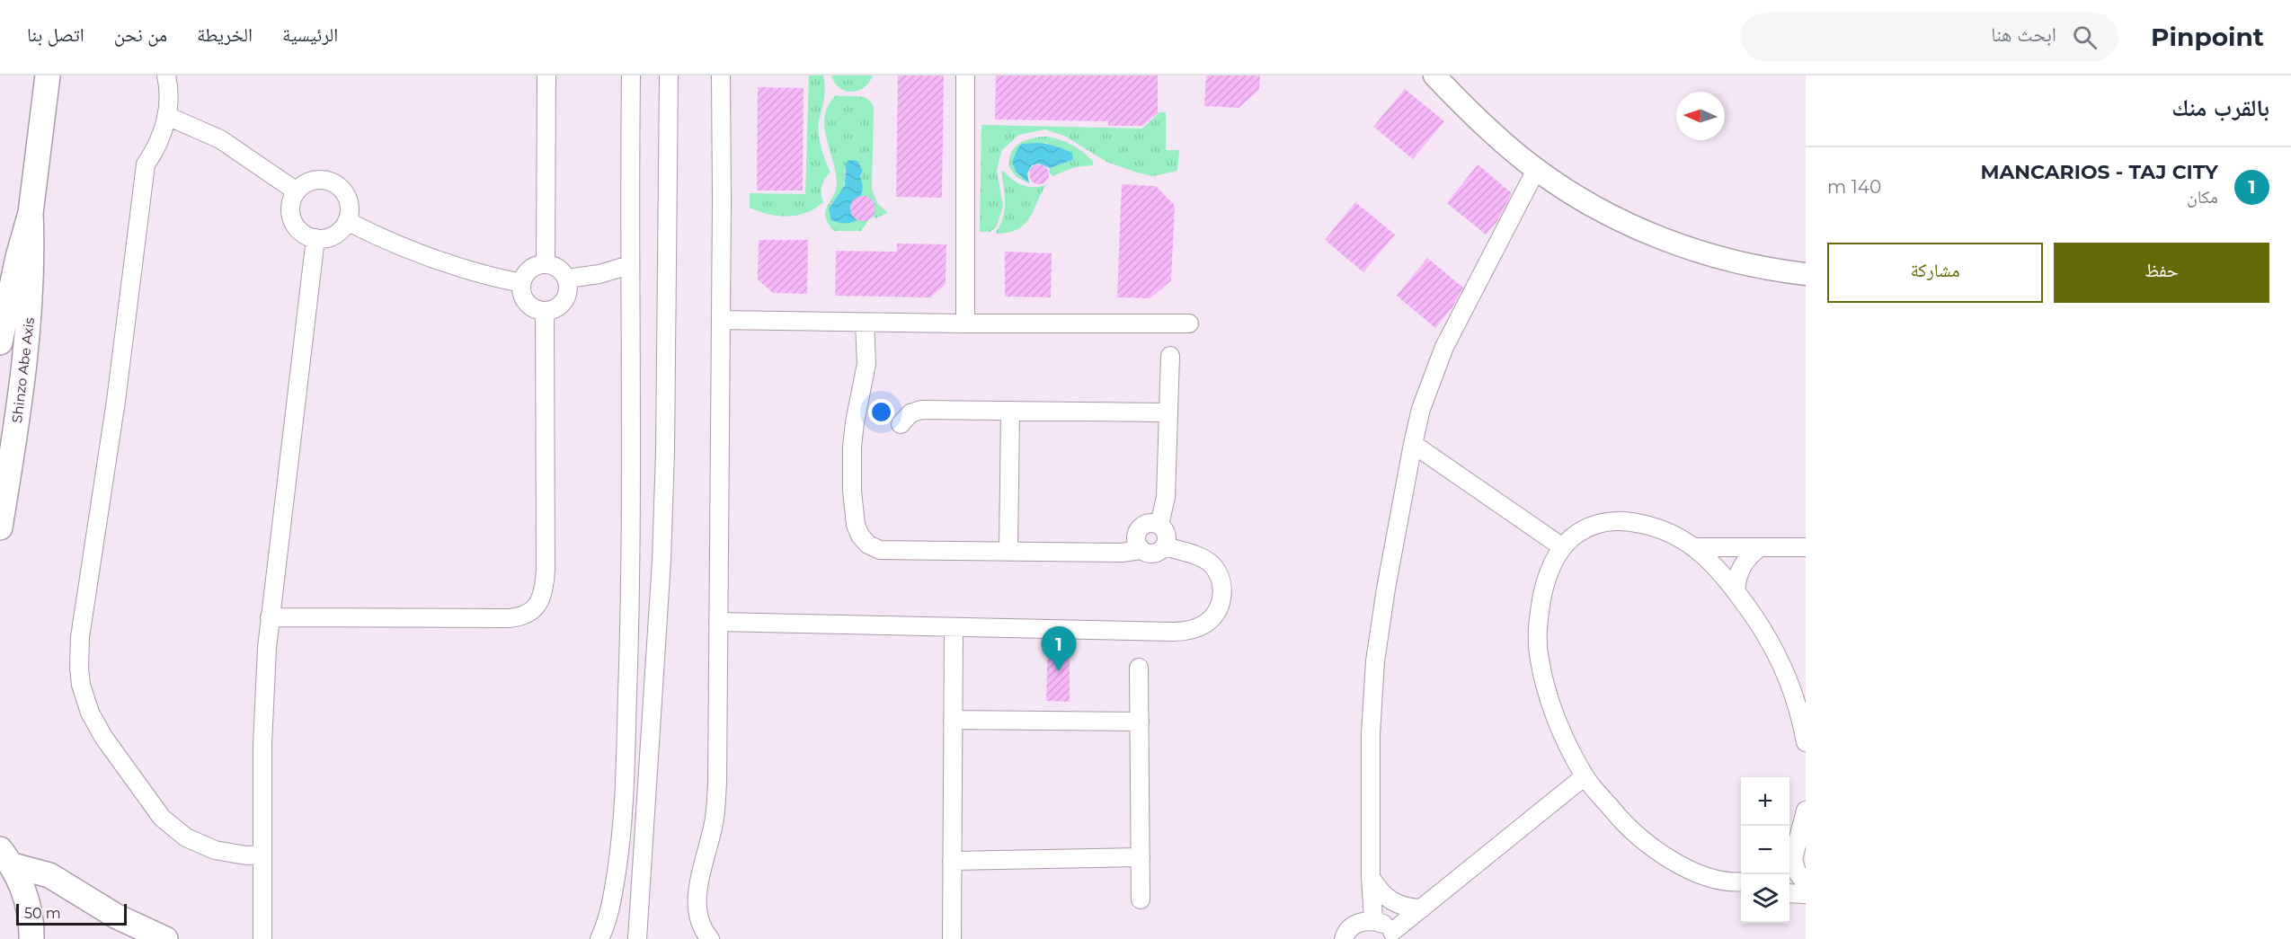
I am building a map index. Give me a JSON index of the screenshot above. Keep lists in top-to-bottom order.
{
  "streets": {
    "main road": ["Shinzo Abe Axis"]
  },
  "scale_bar": "50 m",
  "north": "left",
  "page": {
    "header": "Pinpoint",
    "search": "ابحث هنا",
    "nav": [
      "الرئيسية",
      "الخريطة",
      "من نحن",
      "اتصل بنا"
    ],
    "heading": "بالقرب منك",
    "list": [
      {
        "mark": "1",
        "name": "MANCARIOS - TAJ CITY",
        "note": "مكان",
        "value": "140 m"
      }
    ],
    "buttons": ["حفظ", "مشاركة"],
    "pins": "1",
    "map_buttons": ["+", "−"],
    "scale": "50 m"
  }
}
